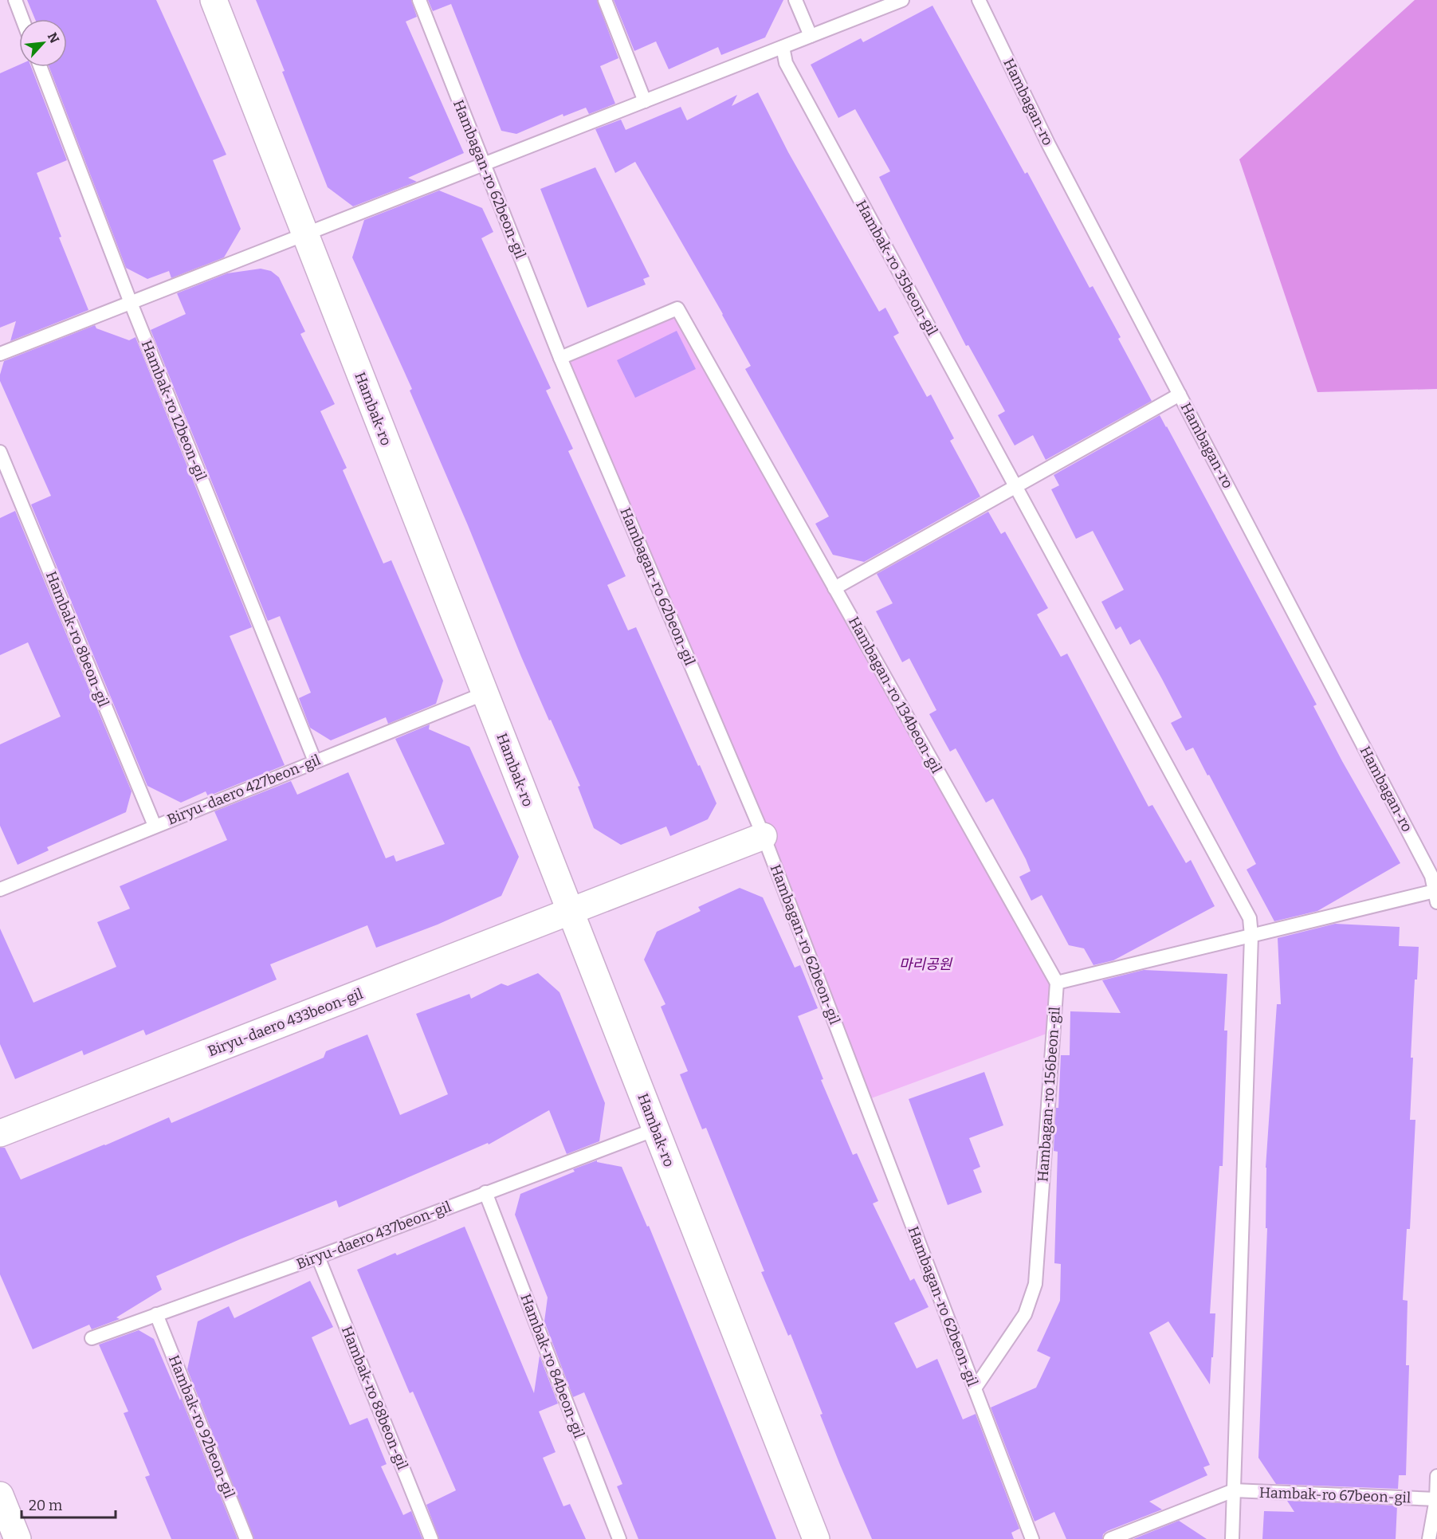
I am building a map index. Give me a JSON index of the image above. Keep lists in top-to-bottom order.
{
  "streets": {
    "street": ["Hambak-ro", "Biryu-daero 433beon-gil"],
    "lane": [
      "Hambagan-ro",
      "Hambagan-ro 62beon-gil",
      "Hambak-ro 35beon-gil",
      "Hambak-ro 12beon-gil",
      "Hambak-ro 8beon-gil",
      "Hambagan-ro 134beon-gil",
      "Biryu-daero 427beon-gil",
      "Hambagan-ro 156beon-gil",
      "Biryu-daero 437beon-gil",
      "Hambak-ro 84beon-gil",
      "Hambak-ro 88beon-gil",
      "Hambak-ro 92beon-gil",
      "Hambak-ro 67beon-gil"
    ]
  },
  "crossings": [
    ["Hambagan-ro 62beon-gil", "Biryu-daero 433beon-gil"],
    ["Hambagan-ro 62beon-gil", "Hambagan-ro 156beon-gil"],
    ["Hambak-ro", "Biryu-daero 427beon-gil"],
    ["Hambak-ro", "Biryu-daero 433beon-gil"],
    ["Hambak-ro", "Biryu-daero 437beon-gil"],
    ["Hambak-ro 12beon-gil", "Biryu-daero 427beon-gil"],
    ["Hambak-ro 8beon-gil", "Biryu-daero 427beon-gil"],
    ["Hambagan-ro 134beon-gil", "Hambagan-ro 156beon-gil"],
    ["Biryu-daero 437beon-gil", "Hambak-ro 84beon-gil"],
    ["Biryu-daero 437beon-gil", "Hambak-ro 88beon-gil"],
    ["Biryu-daero 437beon-gil", "Hambak-ro 92beon-gil"]
  ],
  "parks": ["마리공원"],
  "scale_bar": "20 m",
  "north": "top right"
}
